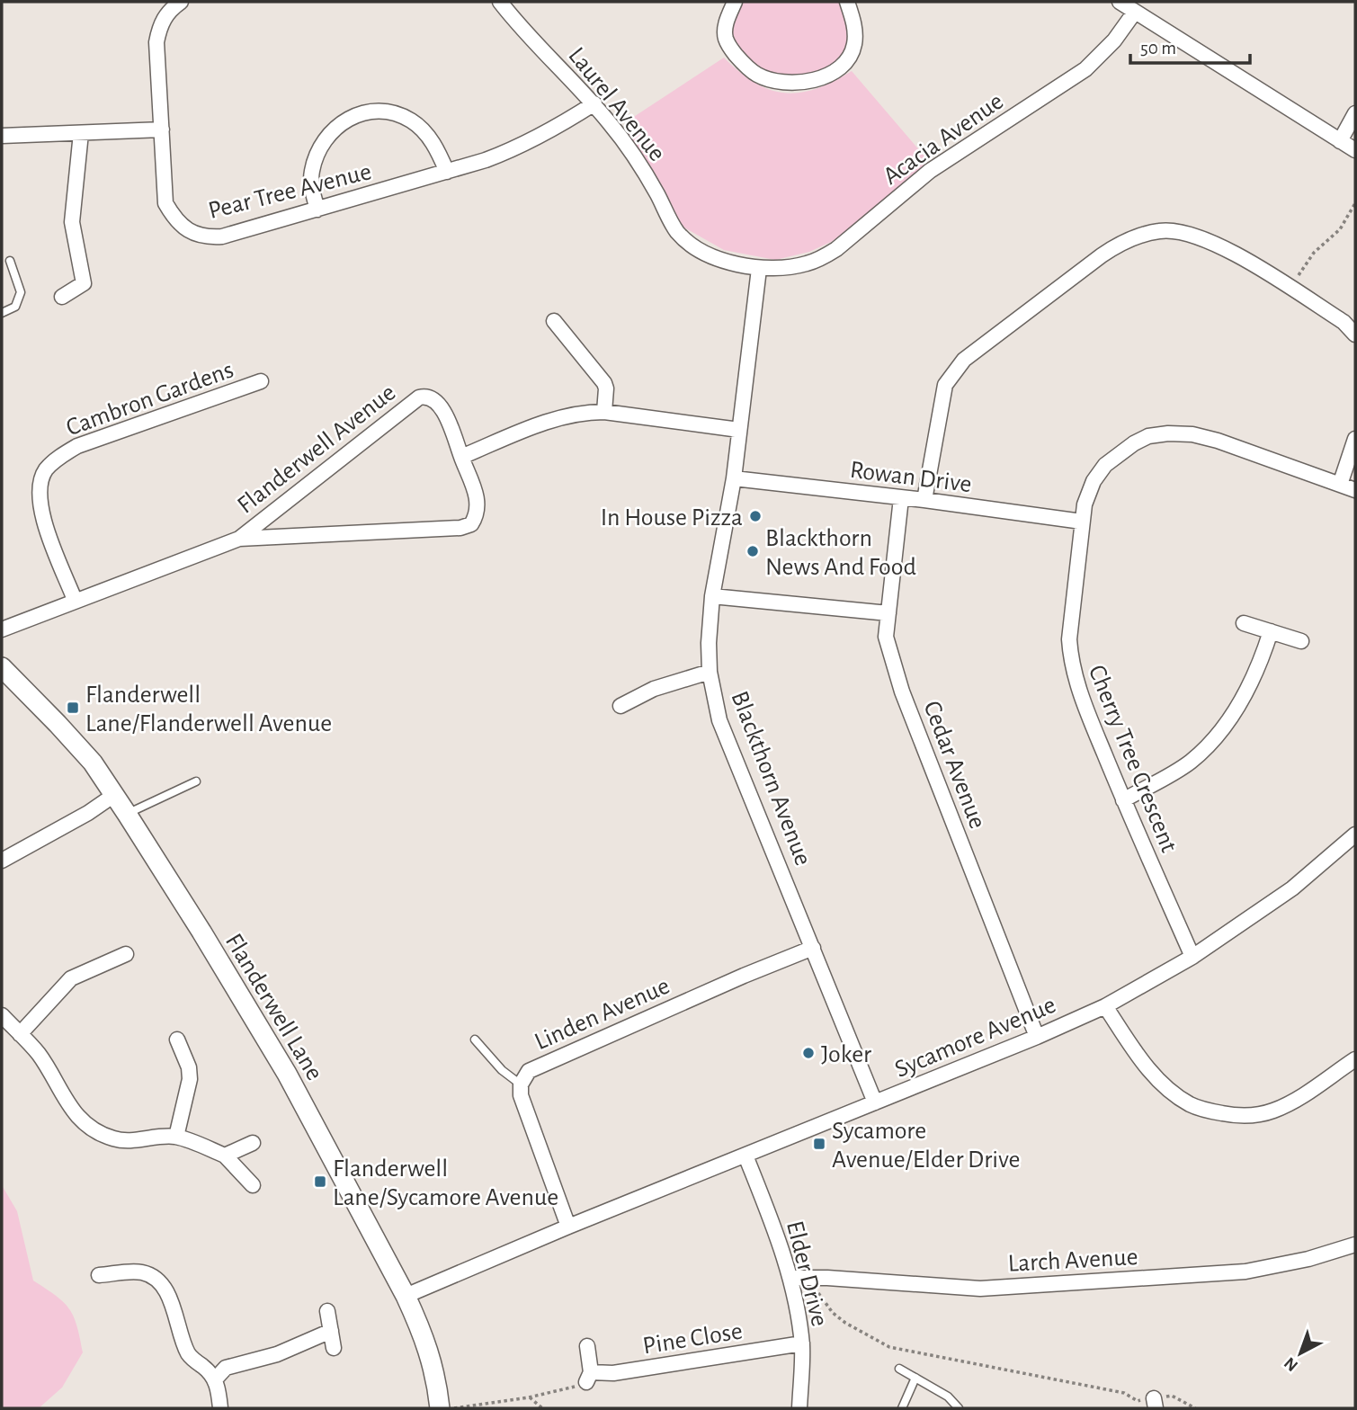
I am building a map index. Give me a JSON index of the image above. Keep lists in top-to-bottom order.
{
  "streets": {
    "street": [
      "Laurel Avenue",
      "Acacia Avenue",
      "Pear Tree Avenue",
      "Cambron Gardens",
      "Flanderwell Avenue",
      "Rowan Drive",
      "Cherry Tree Crescent",
      "Cedar Avenue",
      "Blackthorn Avenue",
      "Flanderwell Lane",
      "Linden Avenue",
      "Sycamore Avenue",
      "Larch Avenue",
      "Elder Drive",
      "Pine Close"
    ]
  },
  "crossings": [
    ["Laurel Avenue", "Acacia Avenue"],
    ["Laurel Avenue", "Pear Tree Avenue"],
    ["Laurel Avenue", "Blackthorn Avenue"],
    ["Acacia Avenue", "Blackthorn Avenue"],
    ["Cambron Gardens", "Flanderwell Avenue"],
    ["Rowan Drive", "Cherry Tree Crescent"],
    ["Rowan Drive", "Cedar Avenue"],
    ["Rowan Drive", "Blackthorn Avenue"],
    ["Cherry Tree Crescent", "Sycamore Avenue"],
    ["Cedar Avenue", "Sycamore Avenue"],
    ["Blackthorn Avenue", "Linden Avenue"],
    ["Blackthorn Avenue", "Sycamore Avenue"],
    ["Flanderwell Lane", "Sycamore Avenue"],
    ["Linden Avenue", "Sycamore Avenue"],
    ["Sycamore Avenue", "Elder Drive"],
    ["Larch Avenue", "Elder Drive"],
    ["Elder Drive", "Pine Close"]
  ],
  "places": {
    "other": ["In House Pizza", "Blackthorn News And Food", "Joker"],
    "transit": ["Flanderwell Lane/Flanderwell Avenue", "Sycamore Avenue/Elder Drive", "Flanderwell Lane/Sycamore Avenue"]
  },
  "scale_bar": "50 m",
  "north": "bottom left"
}
